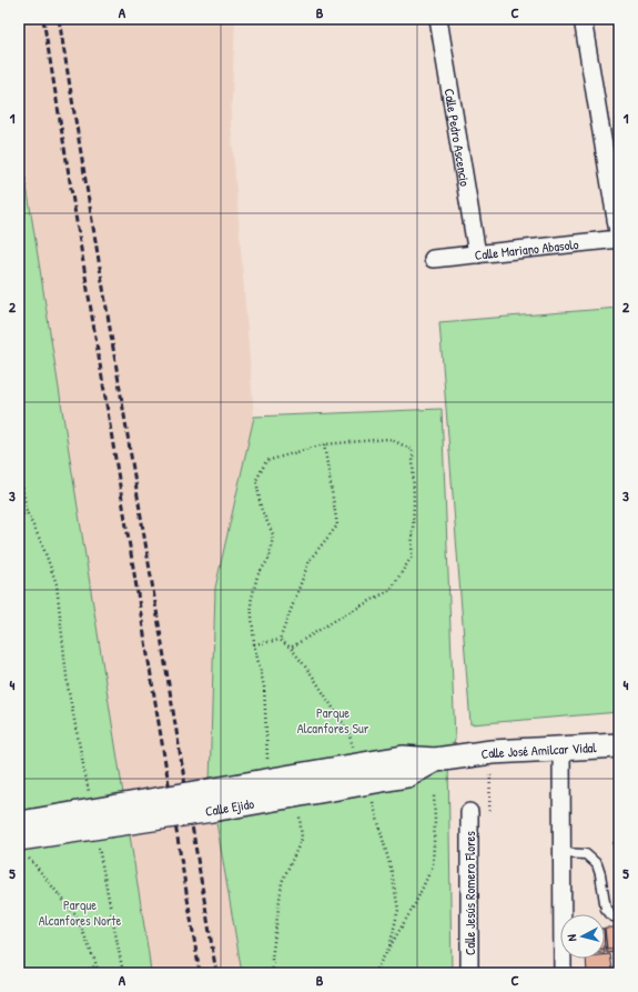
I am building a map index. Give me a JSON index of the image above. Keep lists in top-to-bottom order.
{
  "streets": {
    "street": [
      "Calle Pedro Ascencio",
      "Calle Mariano Abasolo",
      "Calle José Amilcar Vidal",
      "Calle Ejido",
      "Calle Jesús Romero Flores"
    ]
  },
  "crossings": [
    ["Calle Pedro Ascencio", "Calle Mariano Abasolo"],
    ["Calle José Amilcar Vidal", "Calle Ejido"]
  ],
  "parks": ["Parque Alcanfores Sur", "Parque Alcanfores Norte"],
  "north": "left",
  "grid": {
    "columns": ["A", "B", "C"],
    "rows": [
      "1",
      "2",
      "3",
      "4",
      "5"
    ]
  }
}
